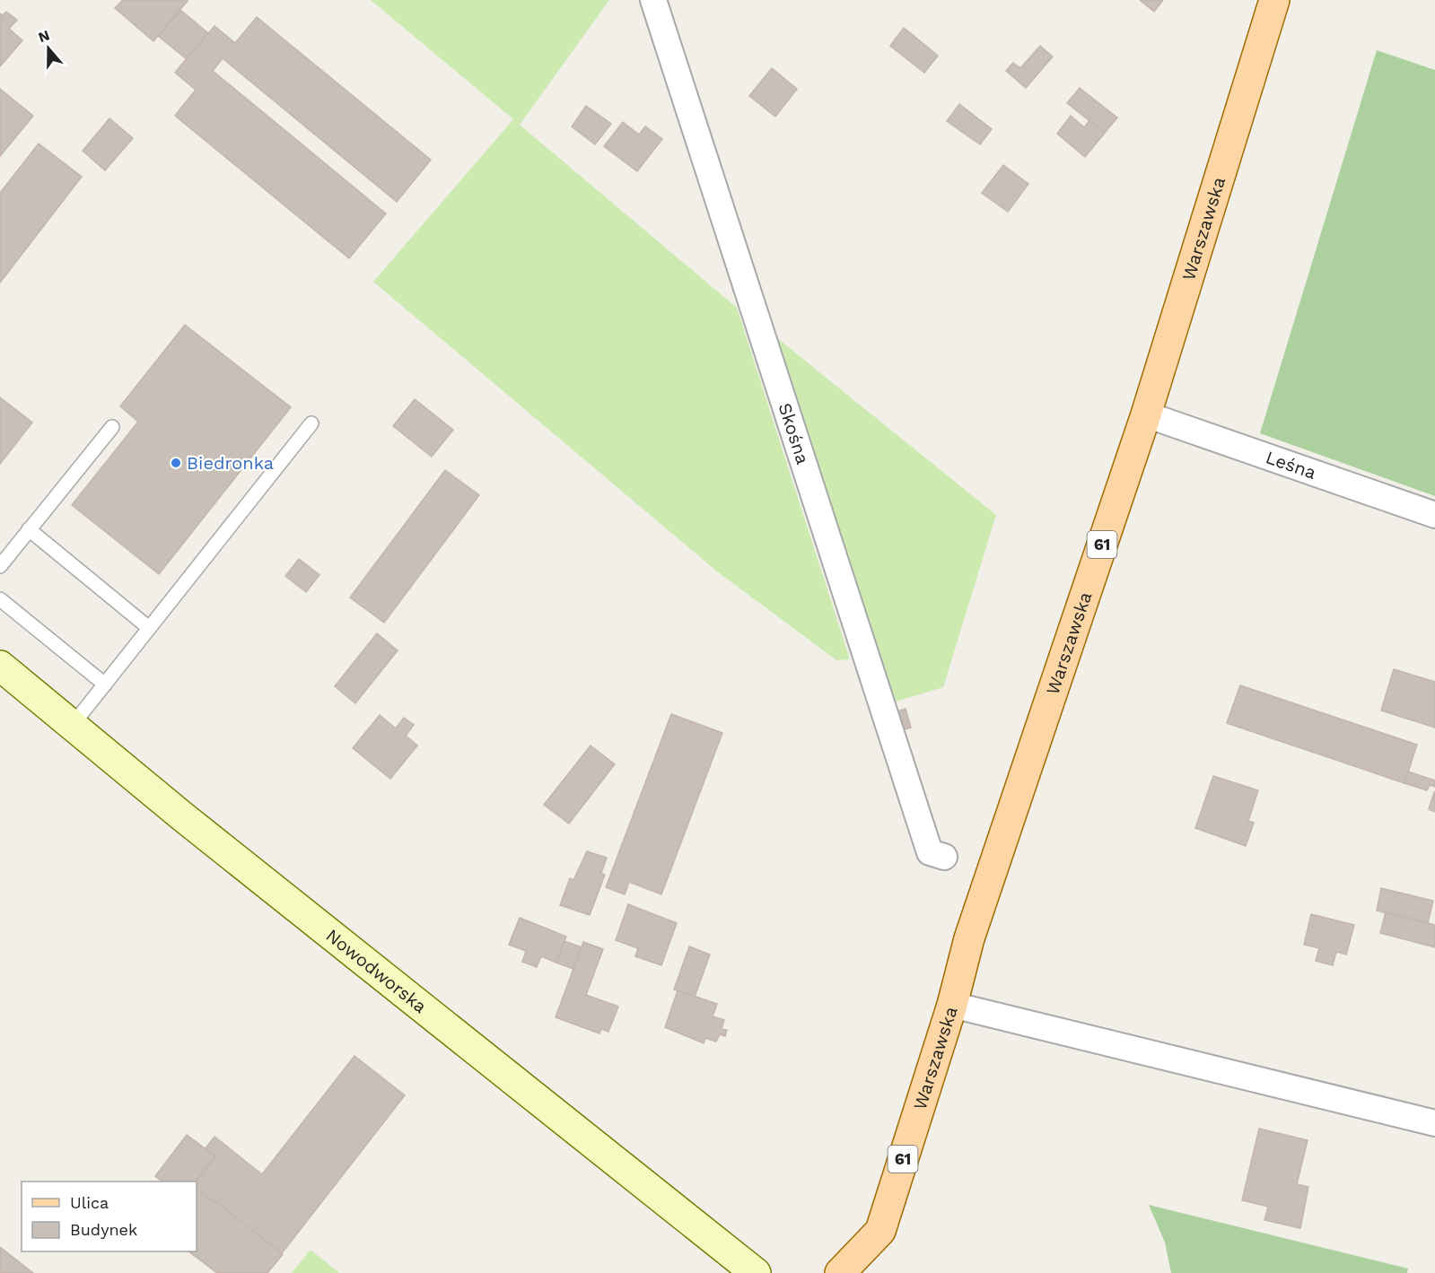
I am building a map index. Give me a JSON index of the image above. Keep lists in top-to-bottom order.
{
  "streets": {
    "main road": ["Warszawska", "61", "Nowodworska"],
    "street": ["Skośna", "Leśna"]
  },
  "crossings": [
    ["Warszawska", "Leśna"]
  ],
  "places": ["Biedronka"],
  "legend": ["Ulica", "Budynek"],
  "north": "top"
}
